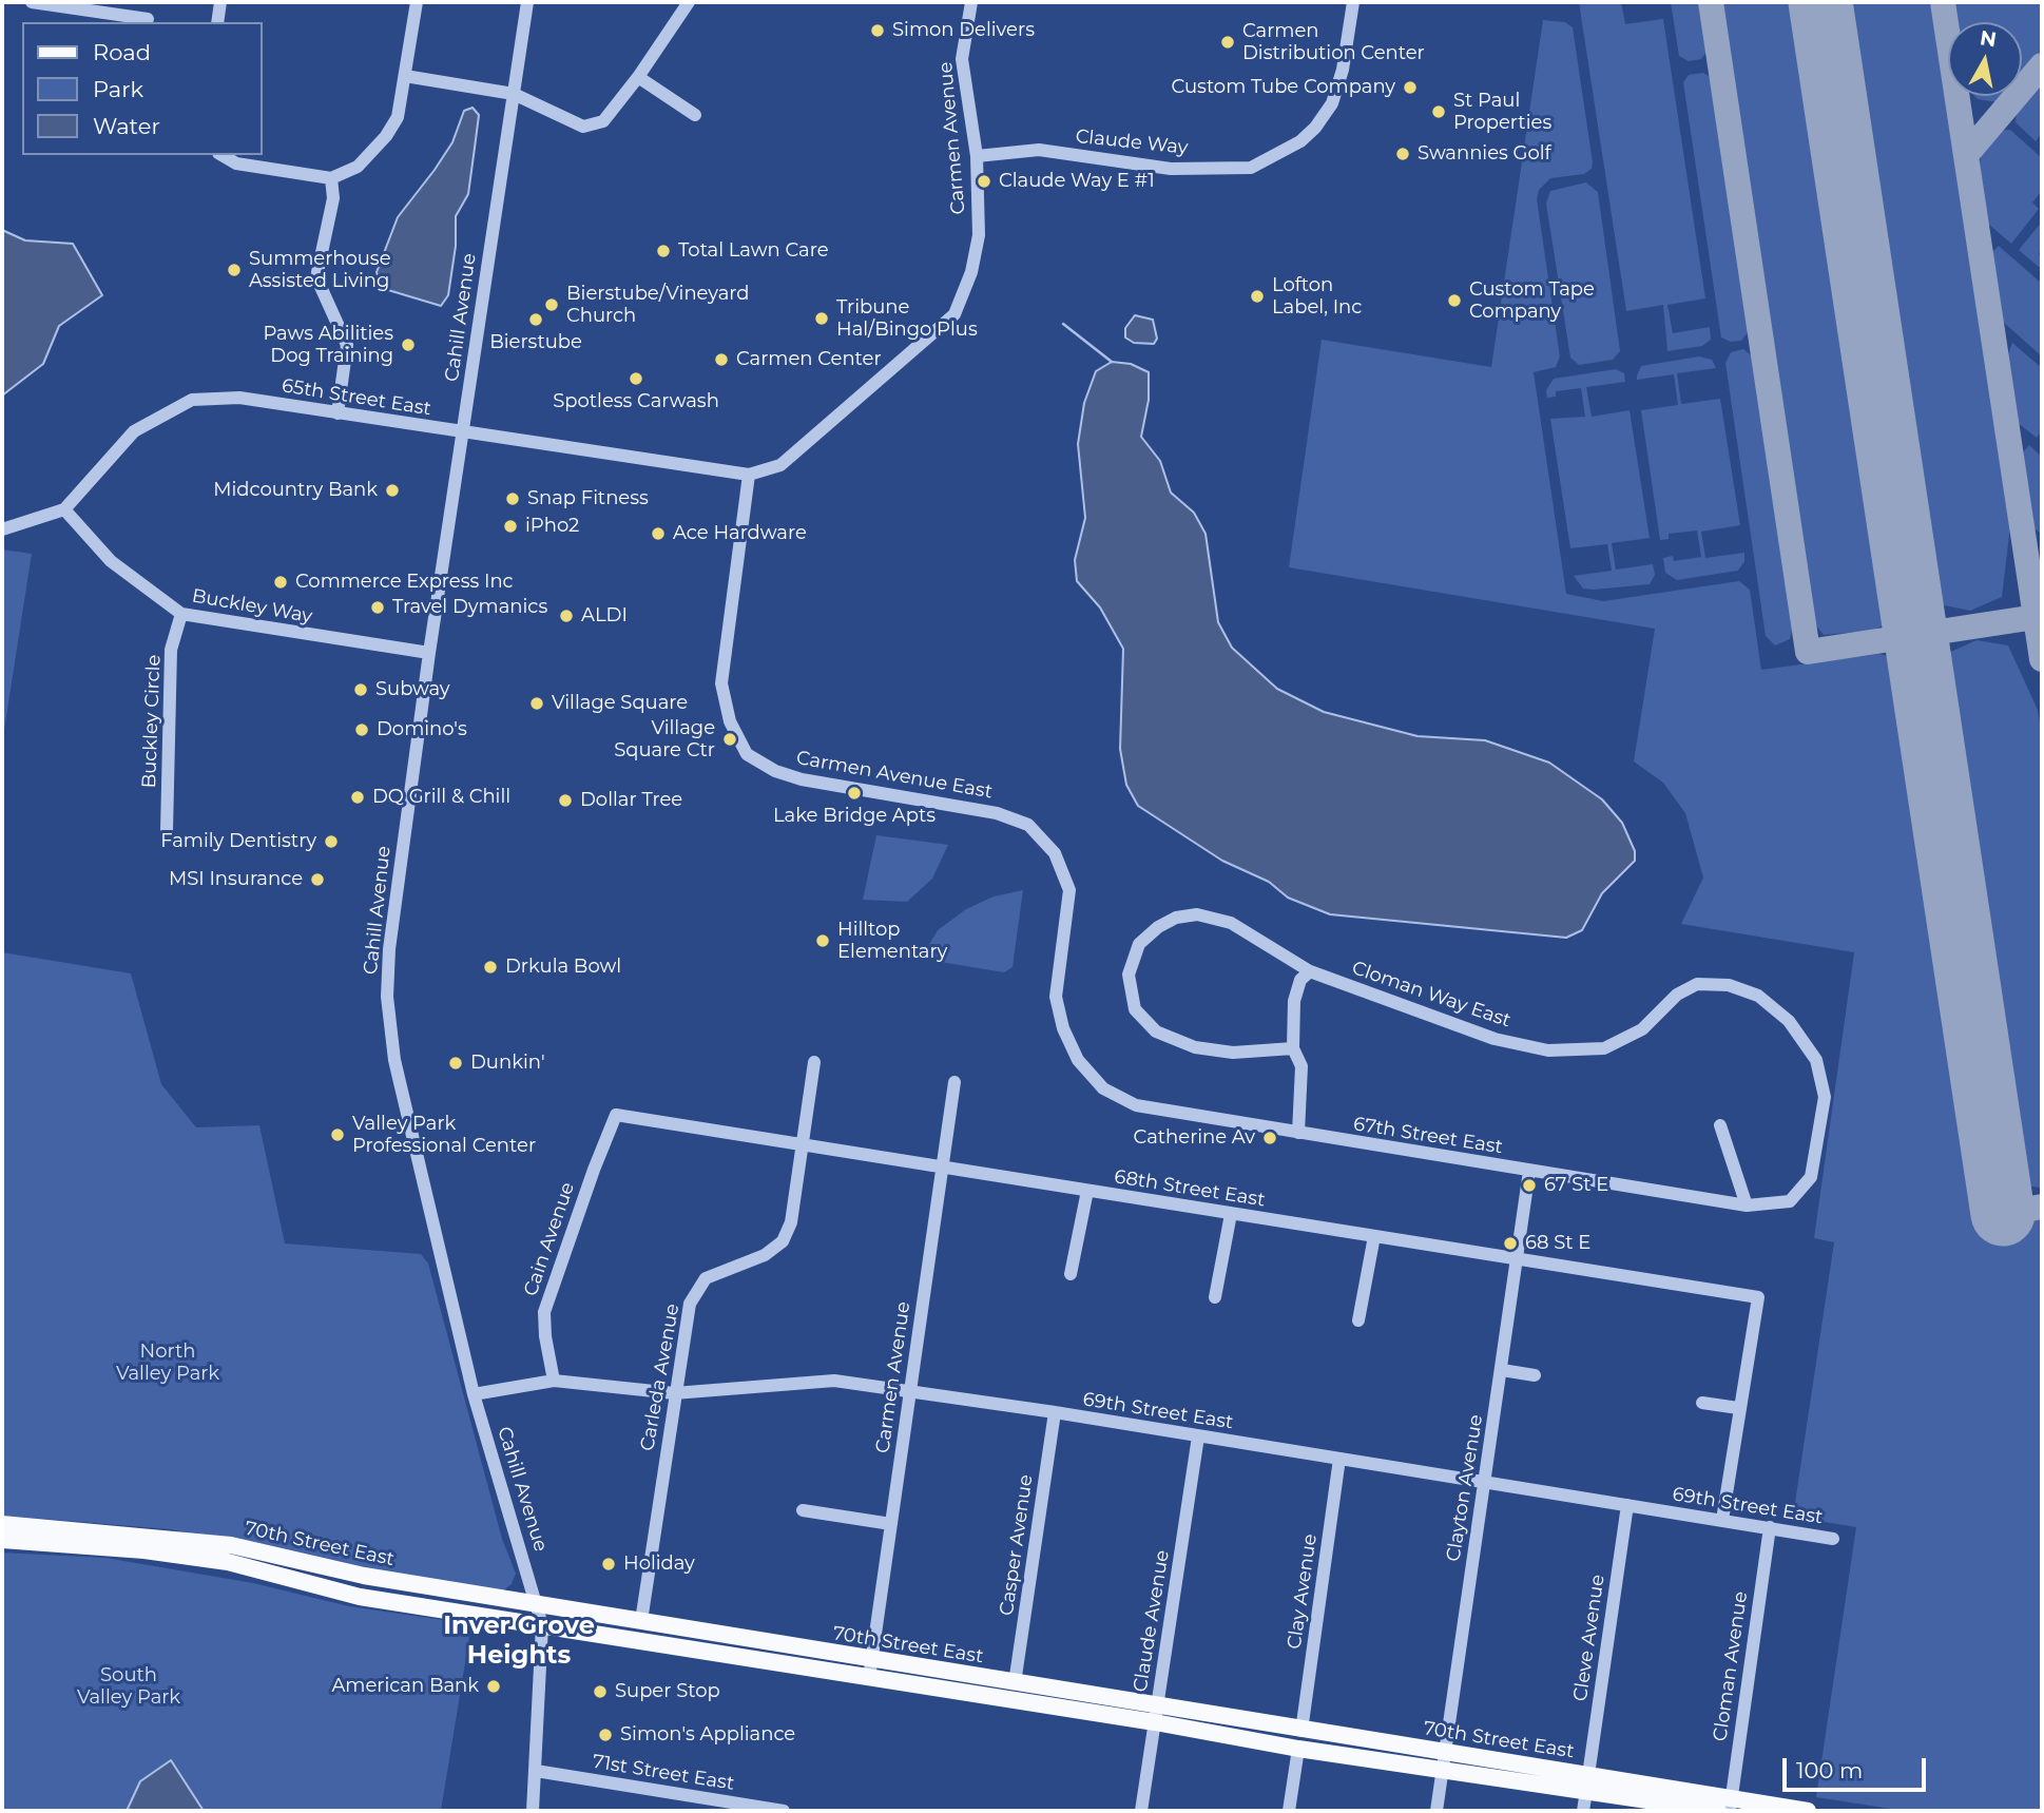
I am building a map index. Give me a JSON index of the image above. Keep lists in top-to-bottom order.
{
  "streets": {
    "main road": ["70th Street East"],
    "street": [
      "Carmen Avenue",
      "Claude Way",
      "Cahill Avenue",
      "65th Street East",
      "Buckley Way",
      "Buckley Circle",
      "Carmen Avenue East",
      "Cloman Way East",
      "67th Street East",
      "68th Street East",
      "Cain Avenue",
      "Carleda Avenue",
      "69th Street East",
      "Clayton Avenue",
      "Casper Avenue",
      "Clay Avenue",
      "Claude Avenue",
      "Cleve Avenue",
      "Cloman Avenue",
      "71st Street East"
    ]
  },
  "crossings": [
    ["Carmen Avenue", "Claude Way"],
    ["Carmen Avenue", "65th Street East"],
    ["Carmen Avenue", "Carmen Avenue East"],
    ["Carmen Avenue", "68th Street East"],
    ["Carmen Avenue", "69th Street East"],
    ["Carmen Avenue", "70th Street East"],
    ["Cahill Avenue", "65th Street East"],
    ["Cahill Avenue", "Buckley Way"],
    ["Cahill Avenue", "69th Street East"],
    ["Cahill Avenue", "70th Street East"],
    ["Cahill Avenue", "71st Street East"],
    ["65th Street East", "Buckley Way"],
    ["65th Street East", "Carmen Avenue East"],
    ["Buckley Way", "Buckley Circle"],
    ["Carmen Avenue East", "67th Street East"],
    ["Cloman Way East", "67th Street East"],
    ["67th Street East", "Clayton Avenue"],
    ["68th Street East", "Cain Avenue"],
    ["68th Street East", "Carleda Avenue"],
    ["68th Street East", "Clayton Avenue"],
    ["Cain Avenue", "69th Street East"],
    ["Carleda Avenue", "69th Street East"],
    ["Carleda Avenue", "70th Street East"],
    ["69th Street East", "Clayton Avenue"],
    ["69th Street East", "Casper Avenue"],
    ["69th Street East", "Clay Avenue"],
    ["69th Street East", "Claude Avenue"],
    ["69th Street East", "Cleve Avenue"],
    ["69th Street East", "Cloman Avenue"],
    ["Clayton Avenue", "70th Street East"],
    ["70th Street East", "Casper Avenue"],
    ["70th Street East", "Clay Avenue"],
    ["70th Street East", "Claude Avenue"],
    ["70th Street East", "Cleve Avenue"],
    ["70th Street East", "Cloman Avenue"]
  ],
  "districts": ["Inver Grove Heights"],
  "parks": ["North Valley Park", "South Valley Park"],
  "places": [
    "Simon Delivers",
    "Carmen Distribution Center",
    "Custom Tube Company",
    "St Paul Properties",
    "Swannies Golf",
    "Claude Way E #1",
    "Total Lawn Care",
    "Summerhouse Assisted Living",
    "Lofton Label, Inc",
    "Custom Tape Company",
    "Bierstube/Vineyard Church",
    "Tribune Hal/Bingo Plus",
    "Bierstube",
    "Paws Abilities Dog Training",
    "Carmen Center",
    "Spotless Carwash",
    "Midcountry Bank",
    "Snap Fitness",
    "iPho2",
    "Ace Hardware",
    "Commerce Express Inc",
    "Travel Dymanics",
    "ALDI",
    "Subway",
    "Village Square",
    "Domino's",
    "Village Square Ctr",
    "Lake Bridge Apts",
    "DQ Grill & Chill",
    "Dollar Tree",
    "Family Dentistry",
    "MSI Insurance",
    "Hilltop Elementary",
    "Drkula Bowl",
    "Dunkin'",
    "Valley Park Professional Center",
    "Catherine Av",
    "67 St E",
    "68 St E",
    "Holiday",
    "American Bank",
    "Super Stop",
    "Simon's Appliance"
  ],
  "legend": ["Road", "Park", "Water"],
  "scale_bar": "100 m",
  "north": "top"
}
